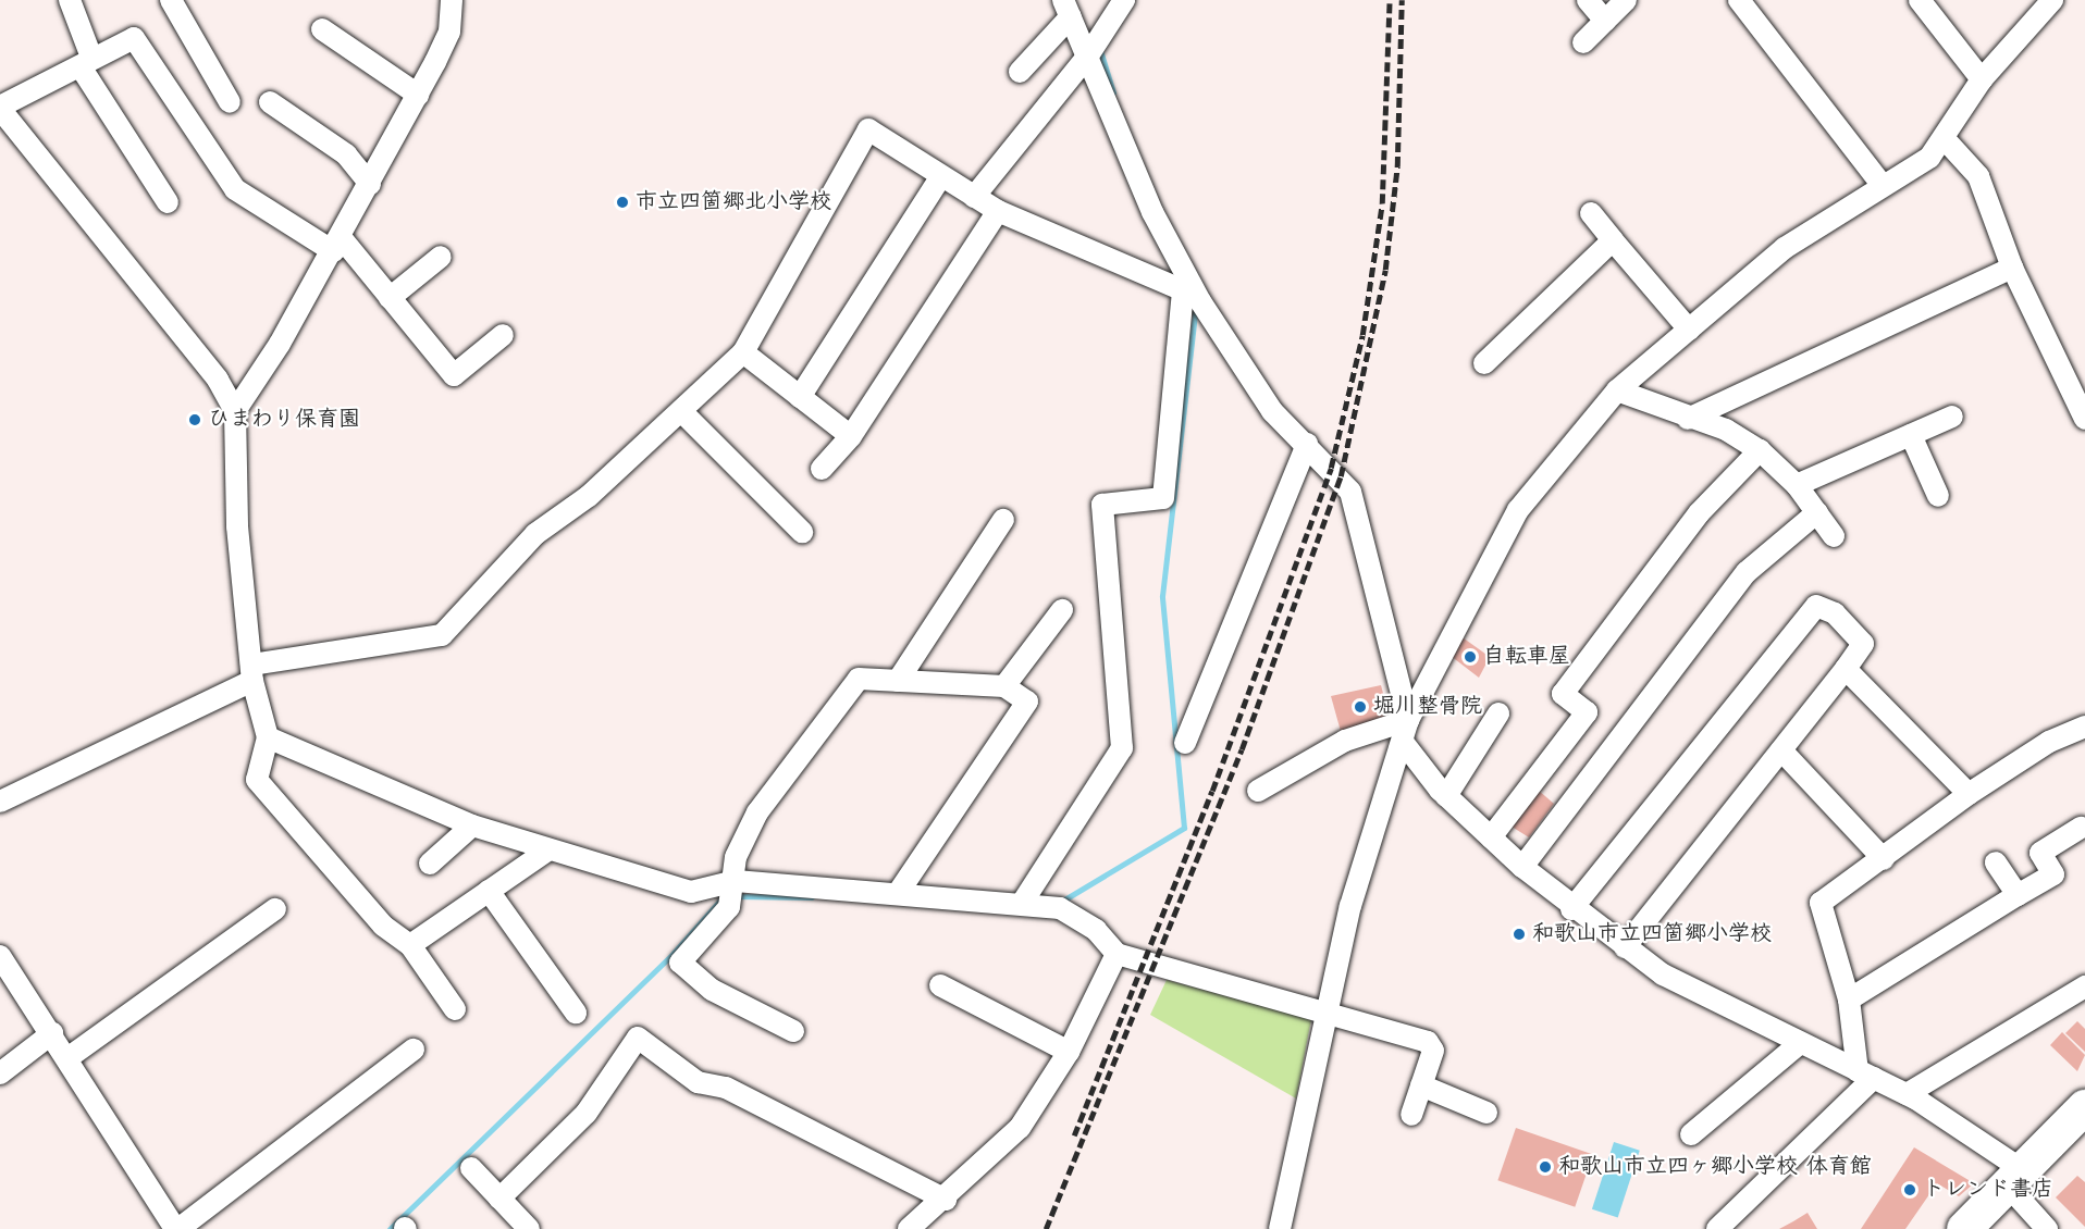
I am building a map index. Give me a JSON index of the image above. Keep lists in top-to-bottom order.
{
  "places": [
    "市立四箇郷北小学校",
    "ひまわり保育園",
    "自転車屋",
    "堀川整骨院",
    "和歌山市立四箇郷小学校",
    "和歌山市立四ヶ郷小学校 体育館",
    "トレンド書店"
  ]
}
